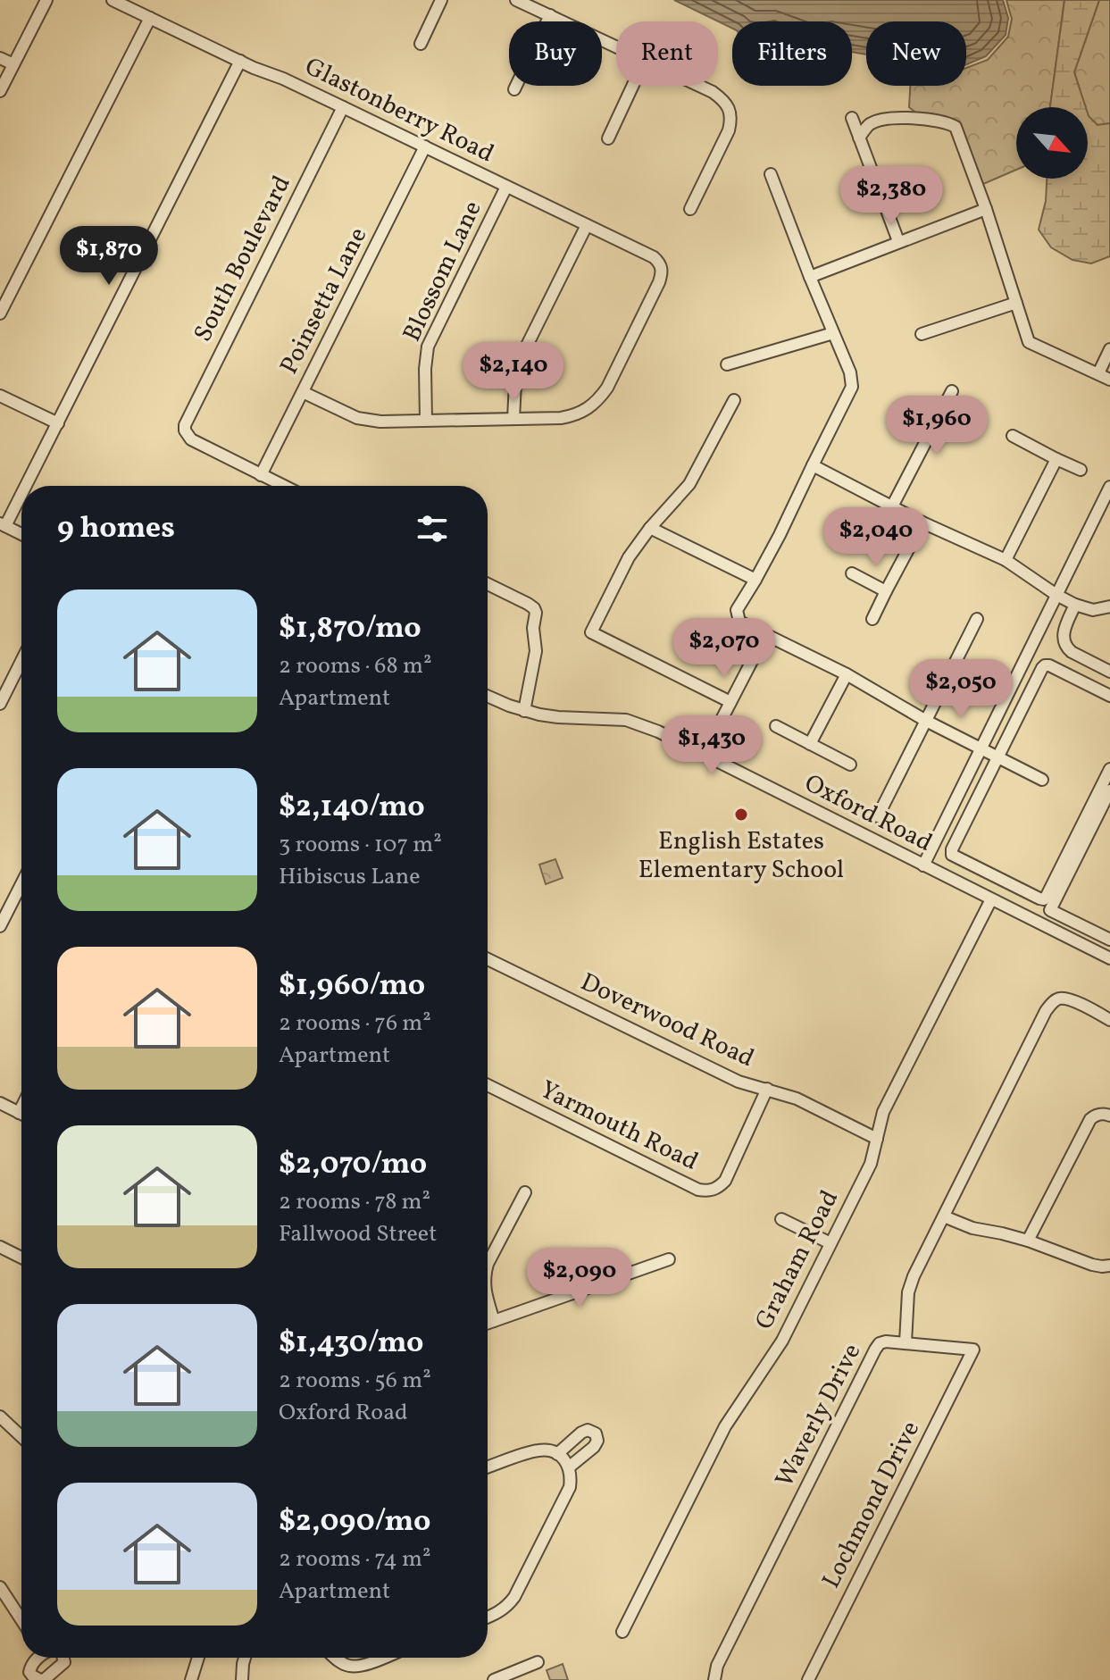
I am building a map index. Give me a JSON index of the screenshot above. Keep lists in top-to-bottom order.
{
  "streets": {
    "street": [
      "Glastonberry Road",
      "South Boulevard",
      "Blossom Lane",
      "Poinsetta Lane",
      "Oxford Road",
      "Doverwood Road",
      "Yarmouth Road",
      "Graham Road",
      "Waverly Drive",
      "Lochmond Drive"
    ]
  },
  "crossings": [
    ["Glastonberry Road", "South Boulevard"],
    ["Glastonberry Road", "Blossom Lane"],
    ["Glastonberry Road", "Poinsetta Lane"],
    ["South Boulevard", "Poinsetta Lane"],
    ["Oxford Road", "Graham Road"],
    ["Doverwood Road", "Yarmouth Road"],
    ["Doverwood Road", "Graham Road"],
    ["Waverly Drive", "Lochmond Drive"]
  ],
  "places": ["English Estates Elementary School"],
  "north": "bottom right",
  "page": {
    "chip": [
      "Buy",
      "Rent",
      "Filters",
      "New"
    ],
    "price": [
      "$2,380",
      "$1,870",
      "$2,140",
      "$1,960",
      "$2,040",
      "$2,070",
      "$2,050",
      "$1,430",
      "$2,090"
    ],
    "heading": "9 homes",
    "list": [
      {
        "name": "$1,870/mo",
        "note": "2 rooms · 68 m² · Apartment"
      },
      {
        "name": "$2,140/mo",
        "note": "3 rooms · 107 m² · Hibiscus Lane"
      },
      {
        "name": "$1,960/mo",
        "note": "2 rooms · 76 m² · Apartment"
      },
      {
        "name": "$2,070/mo",
        "note": "2 rooms · 78 m² · Fallwood Street"
      },
      {
        "name": "$1,430/mo",
        "note": "2 rooms · 56 m² · Oxford Road"
      },
      {
        "name": "$2,090/mo",
        "note": "2 rooms · 74 m² · Apartment"
      }
    ]
  }
}
